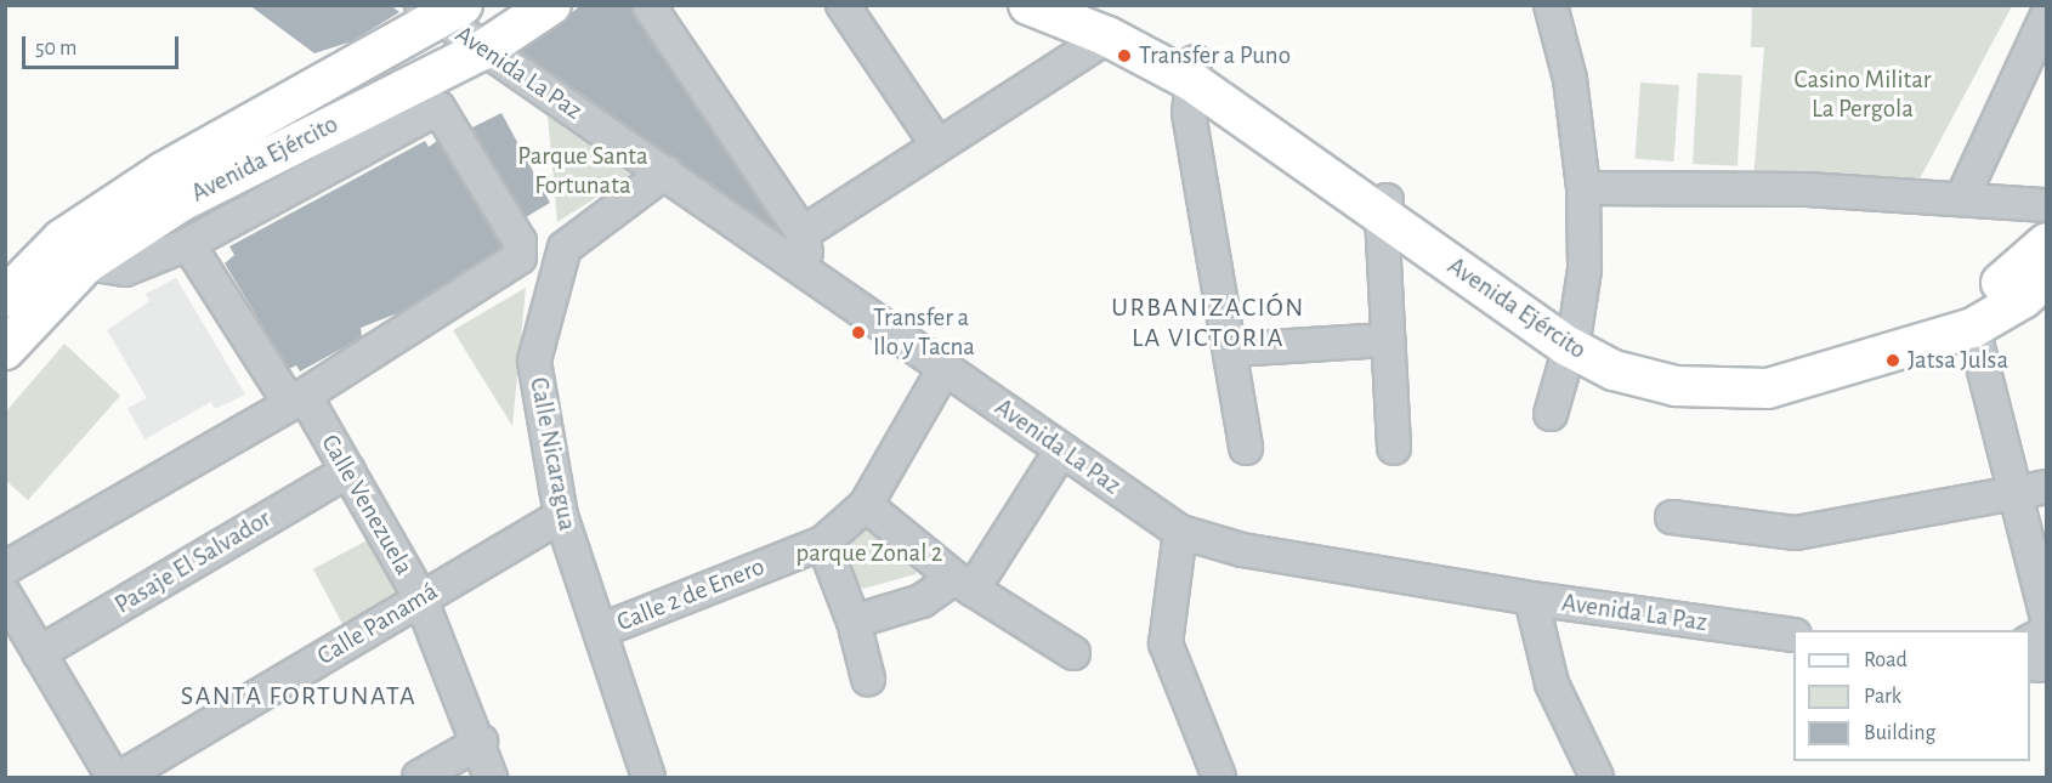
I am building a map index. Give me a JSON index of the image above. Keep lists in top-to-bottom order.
{
  "streets": {
    "main road": ["Avenida Ejército"],
    "street": [
      "Avenida La Paz",
      "Calle Nicaragua",
      "Calle Venezuela",
      "Pasaje El Salvador",
      "Calle 2 de Enero",
      "Calle Panamá"
    ]
  },
  "crossings": [
    ["Avenida La Paz", "Avenida Ejército"],
    ["Avenida La Paz", "Calle Nicaragua"],
    ["Avenida La Paz", "Calle 2 de Enero"],
    ["Calle Nicaragua", "Calle 2 de Enero"],
    ["Calle Nicaragua", "Calle Panamá"],
    ["Calle Venezuela", "Pasaje El Salvador"],
    ["Calle Venezuela", "Calle Panamá"]
  ],
  "districts": ["URBANIZACIÓN LA VICTORIA", "SANTA FORTUNATA"],
  "parks": ["Casino Militar La Pergola", "Parque Santa Fortunata", "parque Zonal 2"],
  "places": ["Transfer a Puno", "Transfer a Ilo y Tacna", "Jatsa Julsa"],
  "legend": ["Road", "Park", "Building"],
  "scale_bar": "50 m"
}
